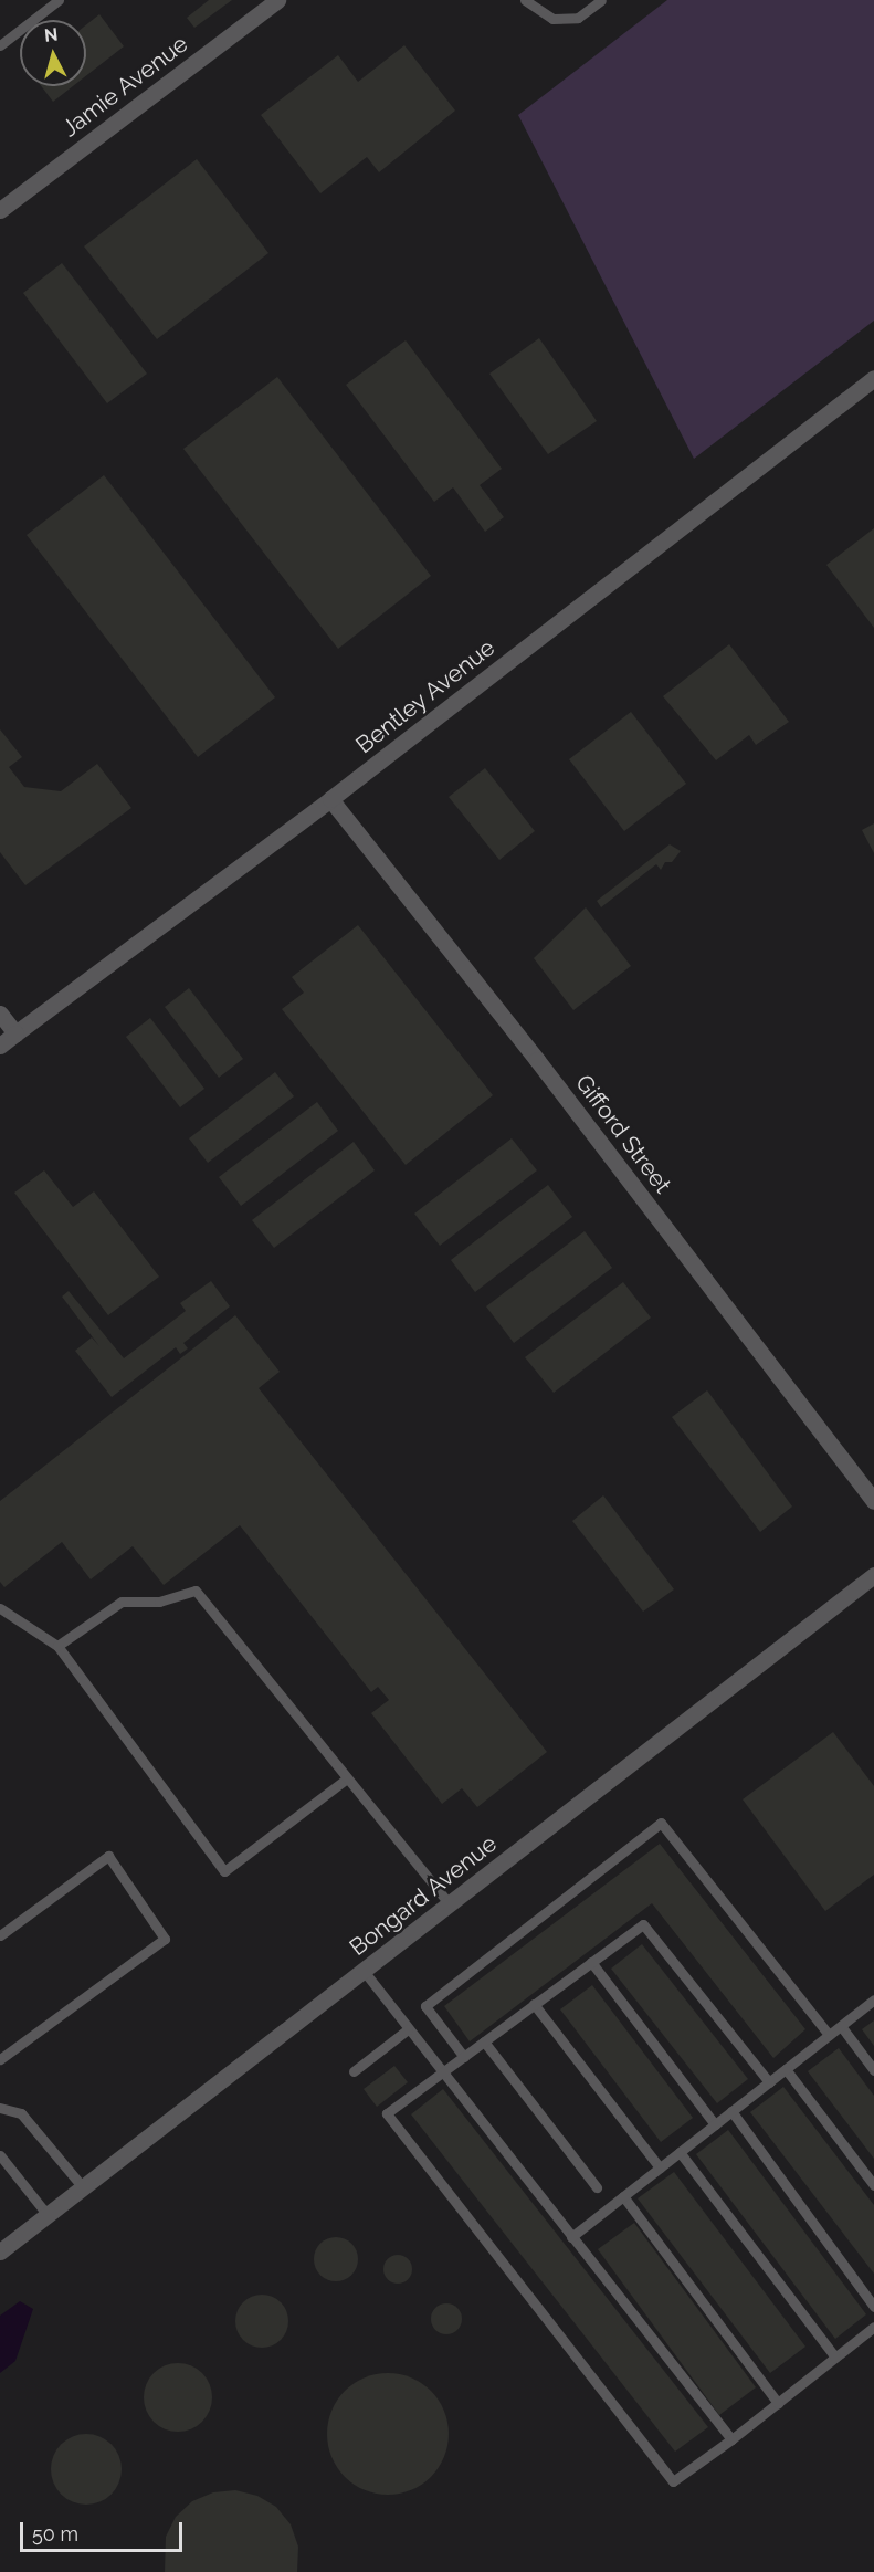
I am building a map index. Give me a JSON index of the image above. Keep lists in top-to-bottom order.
{
  "streets": {
    "street": [
      "Jamie Avenue",
      "Bentley Avenue",
      "Gifford Street",
      "Bongard Avenue"
    ]
  },
  "crossings": [
    ["Bentley Avenue", "Gifford Street"]
  ],
  "scale_bar": "50 m",
  "north": "top"
}
